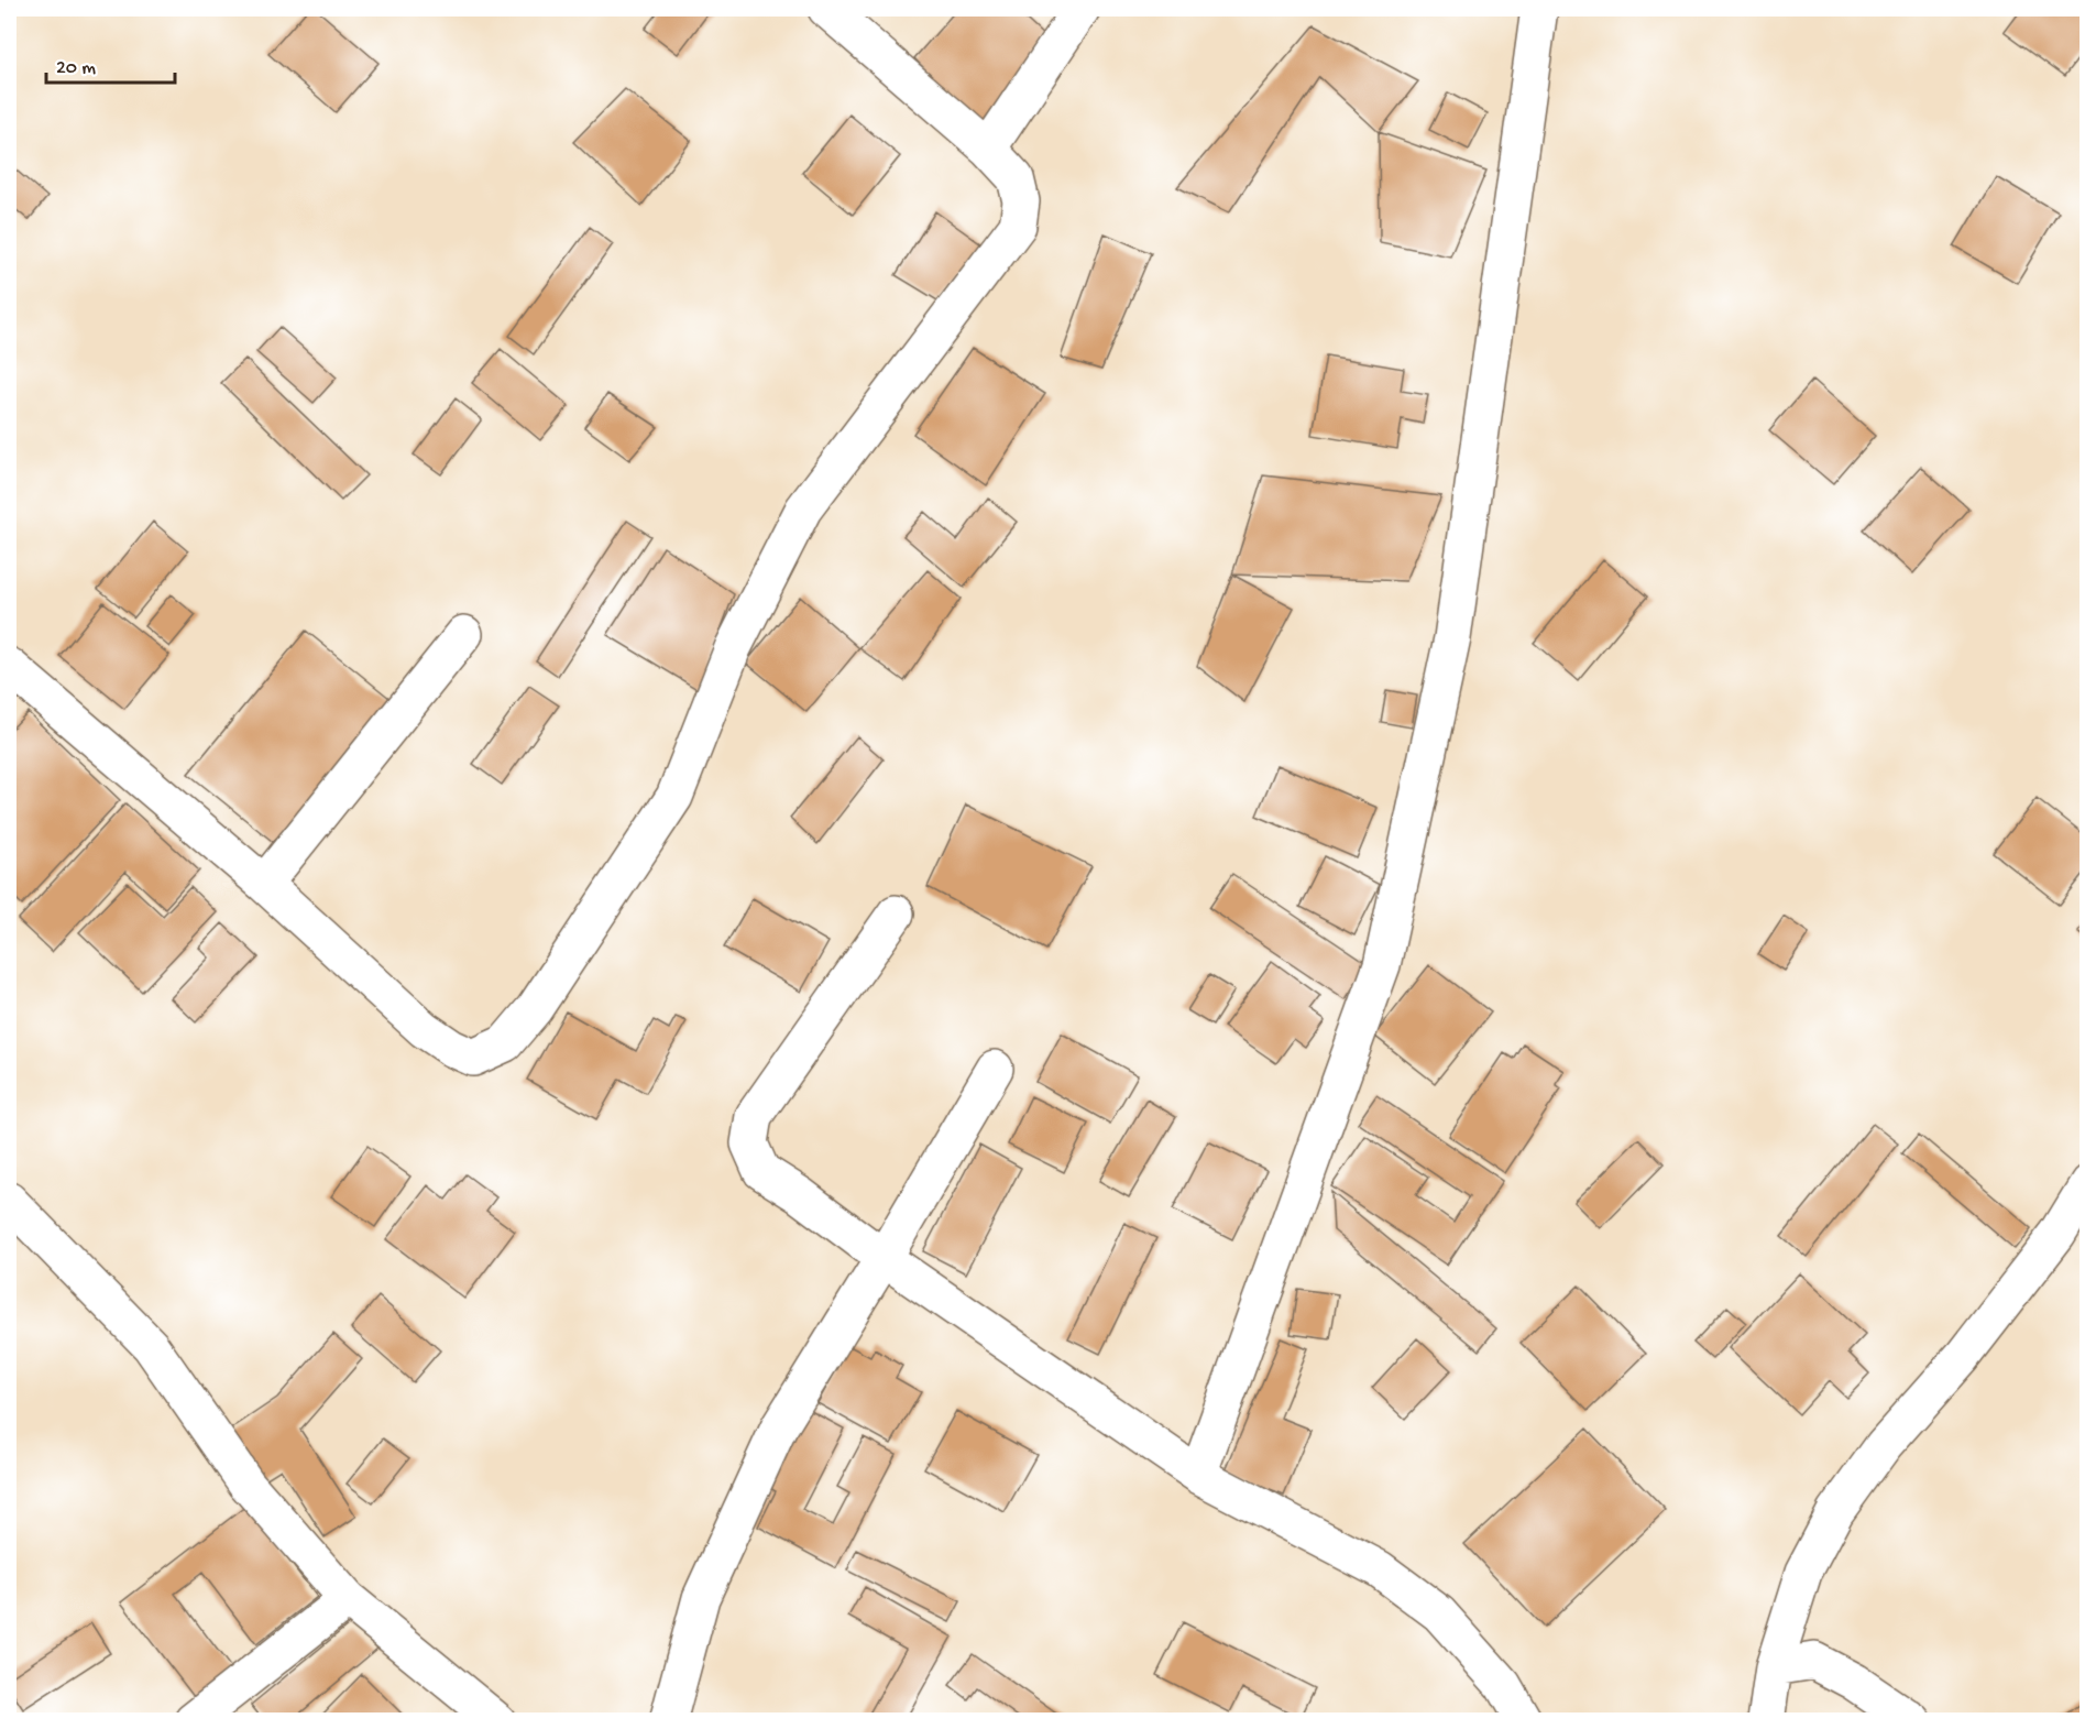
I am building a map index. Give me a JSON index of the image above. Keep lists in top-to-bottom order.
{
  "scale_bar": "20 m"
}
